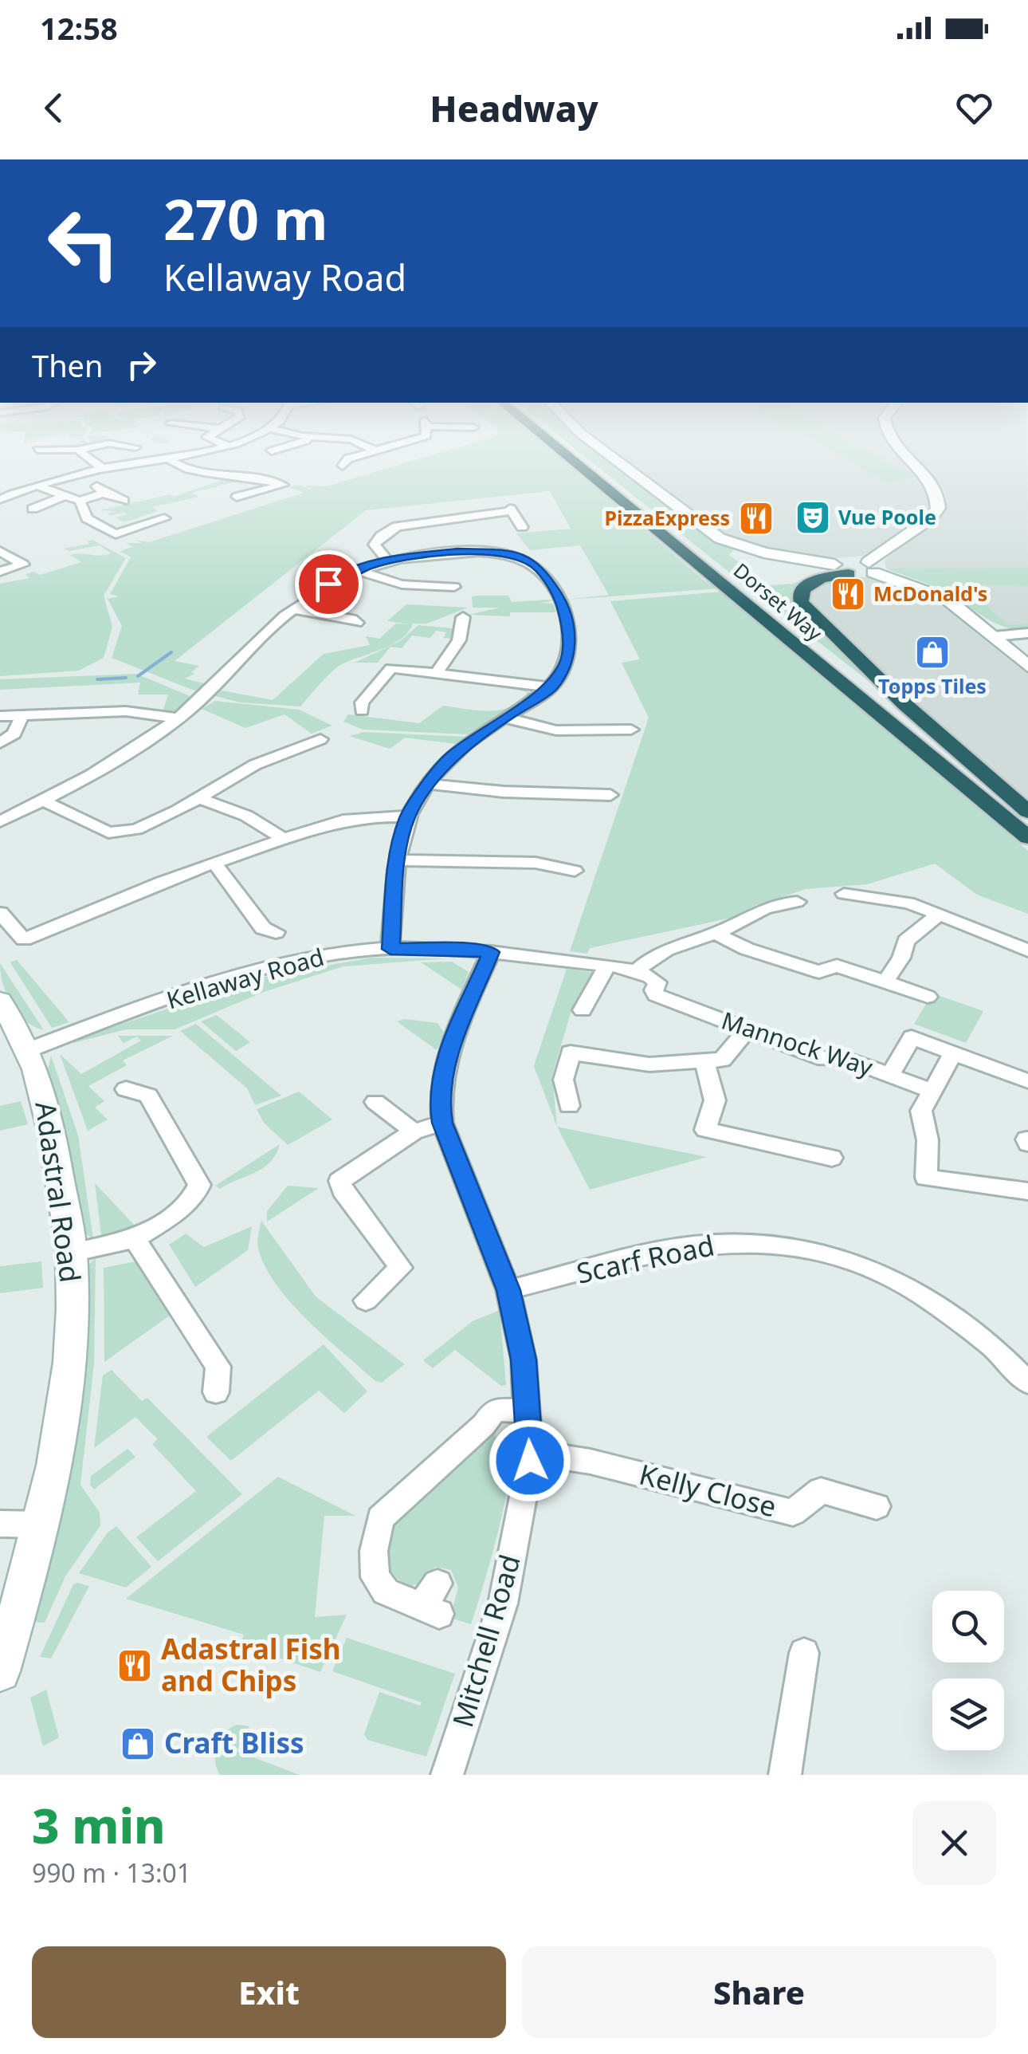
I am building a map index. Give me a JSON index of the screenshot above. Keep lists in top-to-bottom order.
{
  "streets": {
    "highway": ["Dorset Way"],
    "street": [
      "Kellaway Road",
      "Mannock Way",
      "Adastral Road",
      "Scarf Road",
      "Kelly Close",
      "Mitchell Road"
    ]
  },
  "crossings": [
    ["Kellaway Road", "Mannock Way"],
    ["Kellaway Road", "Adastral Road"],
    ["Kellaway Road", "Mitchell Road"],
    ["Scarf Road", "Mitchell Road"],
    ["Kelly Close", "Mitchell Road"]
  ],
  "places": {
    "theatre": ["Vue Poole"],
    "restaurant": ["PizzaExpress", "McDonald's", "Adastral Fish and Chips"],
    "shop": ["Topps Tiles", "Craft Bliss"]
  },
  "page": {
    "status": "12:58",
    "header": "Headway",
    "turn": ["270 m", "Kellaway Road"],
    "then": "Then",
    "heading": ["3 min", "990 m · 13:01"],
    "buttons": ["Exit", "Share"]
  }
}
